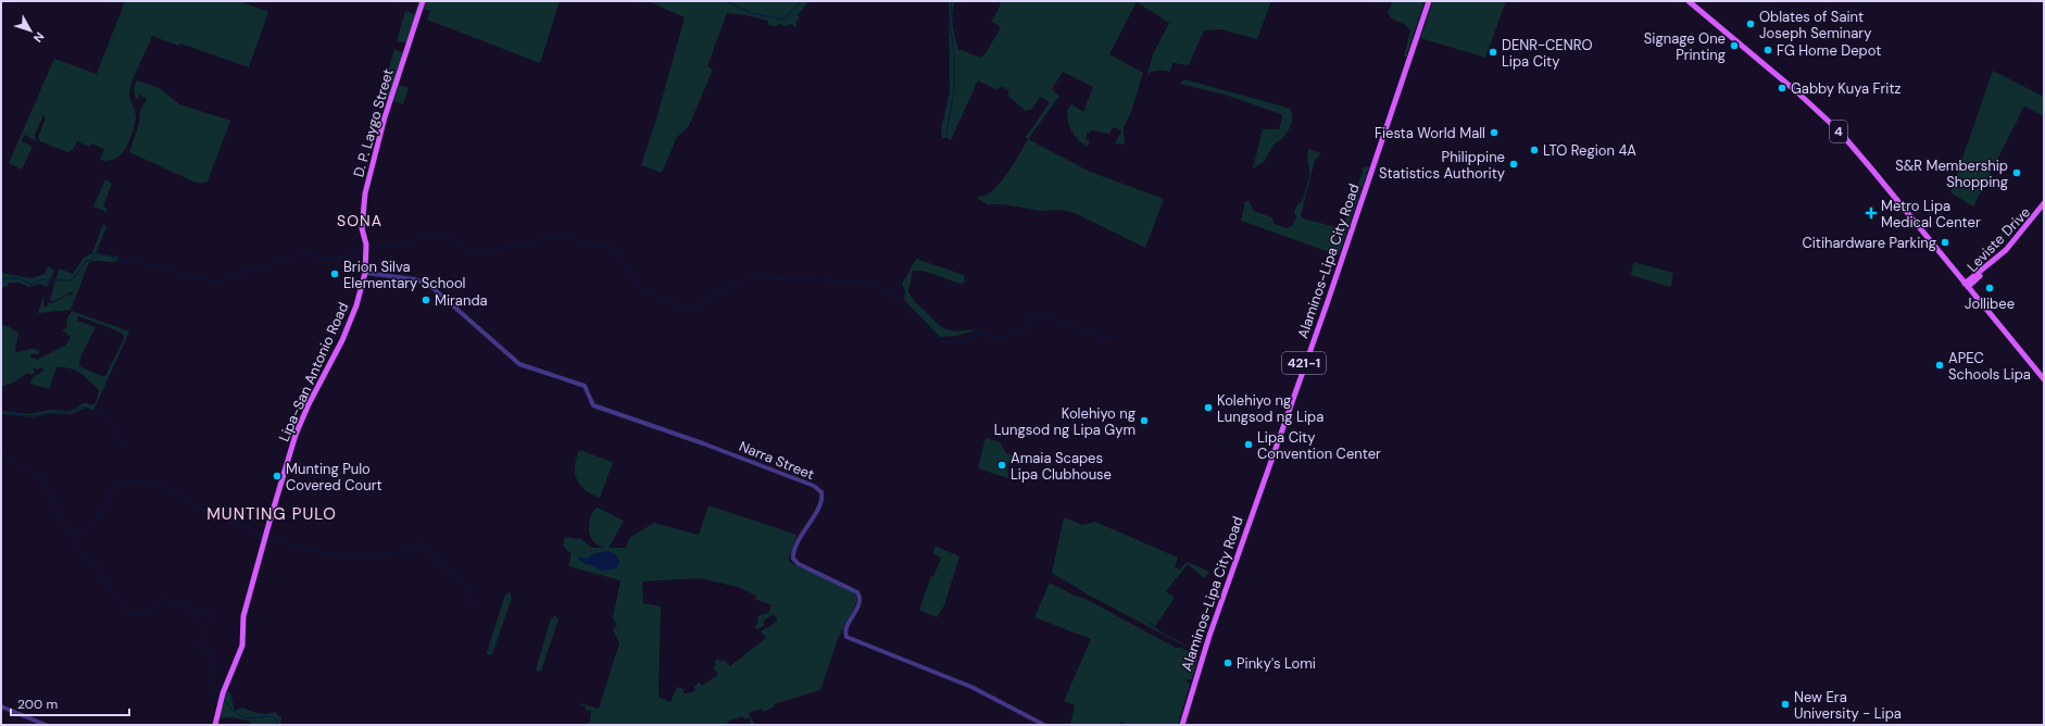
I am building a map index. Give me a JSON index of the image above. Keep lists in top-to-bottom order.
{
  "streets": {
    "main road": [
      "D. P. Laygo Street",
      "4",
      "Leviste Drive",
      "Alaminos-Lipa City Road",
      "421-1",
      "Lipa-San Antonio Road"
    ],
    "street": ["Narra Street"]
  },
  "crossings": [
    ["D. P. Laygo Street", "Lipa-San Antonio Road"],
    ["4", "Leviste Drive"],
    ["Lipa-San Antonio Road", "Narra Street"]
  ],
  "districts": ["SONA", "MUNTING PULO"],
  "places": {
    "other": [
      "Oblates of Saint Joseph Seminary",
      "Signage One Printing",
      "FG Home Depot",
      "DENR-CENRO Lipa City",
      "Gabby Kuya Fritz",
      "Fiesta World Mall",
      "LTO Region 4A",
      "Philippine Statistics Authority",
      "S&R Membership Shopping",
      "Citihardware Parking",
      "Brion Silva Elementary School",
      "Jollibee",
      "Miranda",
      "APEC Schools Lipa",
      "Kolehiyo ng Lungsod ng Lipa",
      "Kolehiyo ng Lungsod ng Lipa Gym",
      "Lipa City Convention Center",
      "Amaia Scapes Lipa Clubhouse",
      "Munting Pulo Covered Court",
      "Pinky's Lomi",
      "New Era University - Lipa"
    ],
    "health": ["Metro Lipa Medical Center"]
  },
  "scale_bar": "200 m",
  "north": "bottom right"
}
